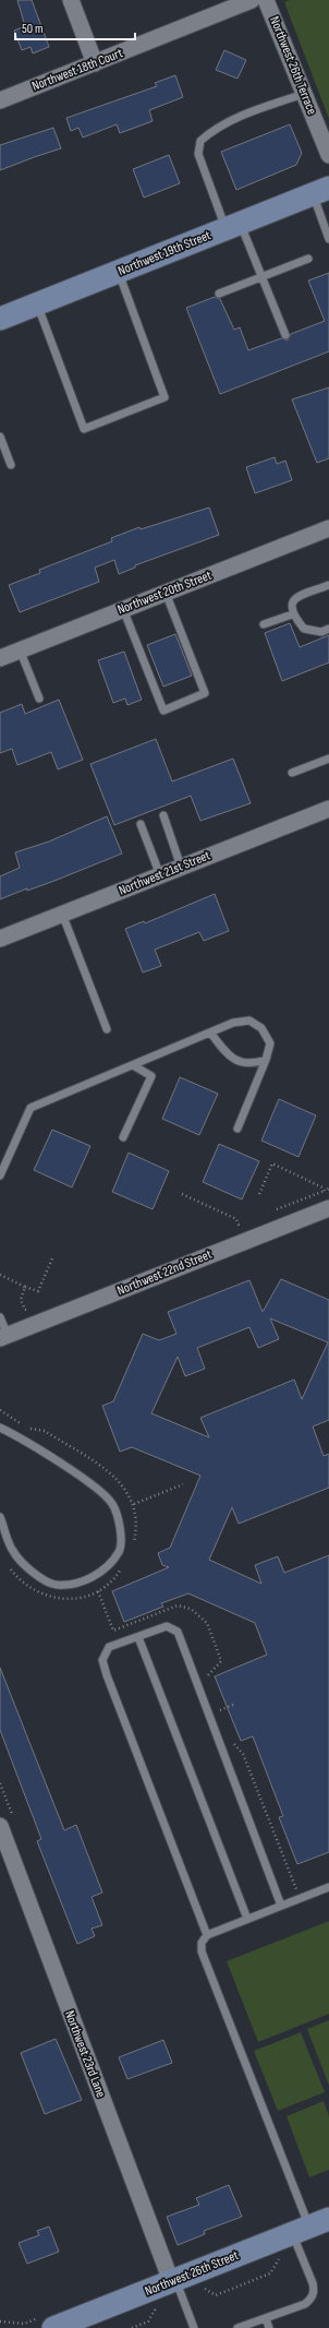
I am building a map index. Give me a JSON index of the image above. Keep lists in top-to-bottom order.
{
  "streets": {
    "street": [
      "Northwest 26th Terrace",
      "Northwest 18th Court",
      "Northwest 19th Street",
      "Northwest 20th Street",
      "Northwest 21st Street",
      "Northwest 22nd Street",
      "Northwest 23rd Lane",
      "Northwest 26th Street"
    ]
  },
  "crossings": [
    ["Northwest 23rd Lane", "Northwest 26th Street"]
  ],
  "scale_bar": "50 m"
}
